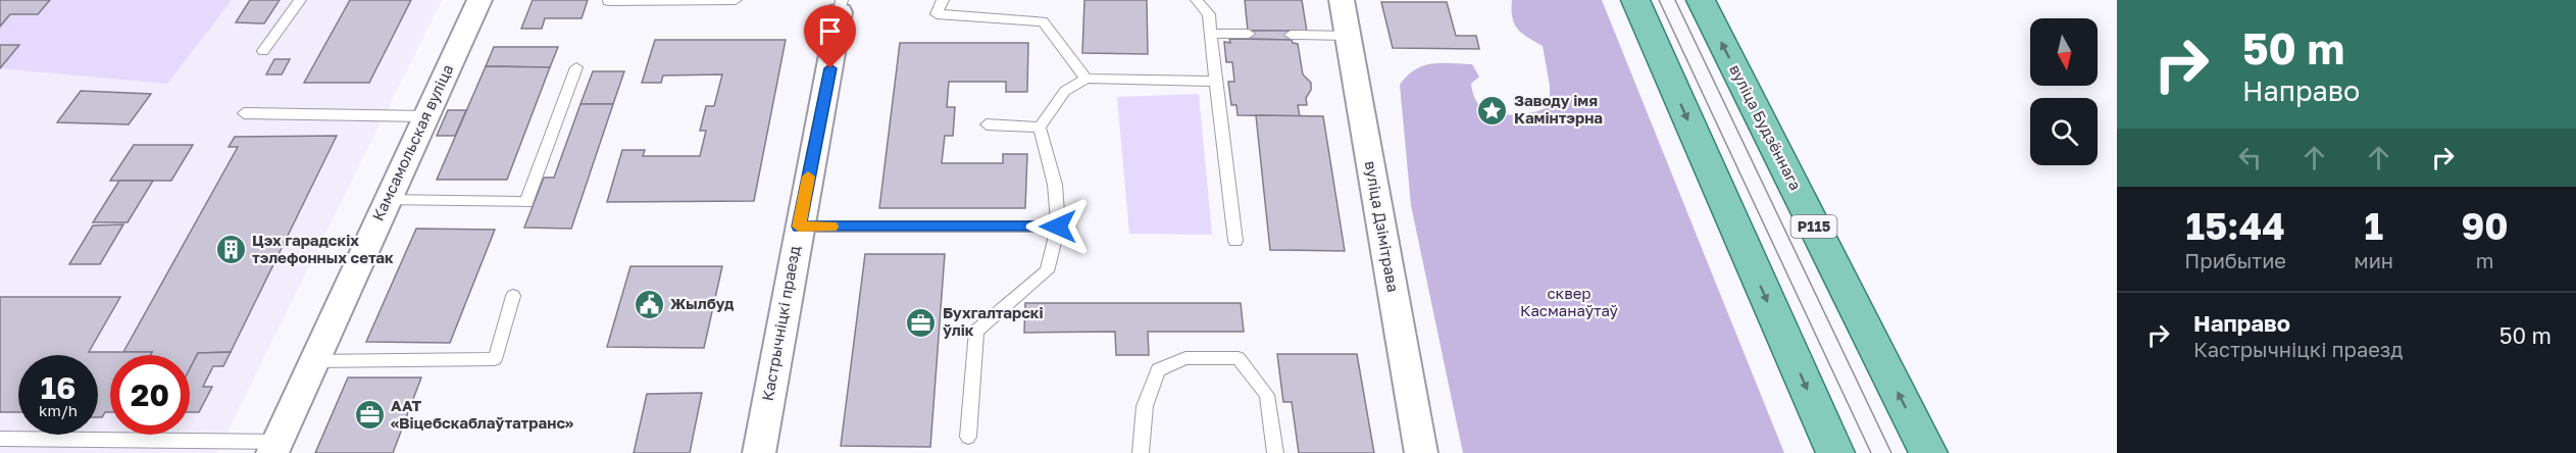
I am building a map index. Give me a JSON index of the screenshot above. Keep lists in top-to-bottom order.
{
  "streets": {
    "main road": ["вуліца Будзённага", "Р115"],
    "street": ["Камсамольская вуліца", "вуліца Дзімітрава", "Кастрычніцкі праезд"]
  },
  "parks": ["сквер Касманаўтаў"],
  "places": {
    "place": ["Заводу імя Камінтэрна"],
    "building": ["Цэх гарадскіх тэлефонных сетак"],
    "public building": ["Жылбуд"],
    "office": ["Бухгалтарскі ўлік", "ААТ «Віцебскаблаўтатранс»"]
  },
  "north": "bottom",
  "page": {
    "turn": ["50 m", "Направо"],
    "eta": [
      "15:44",
      "Прибытие",
      "1",
      "мин",
      "90",
      "m"
    ],
    "list": [
      {
        "name": "Направо",
        "note": "Кастрычніцкі праезд",
        "value": "50 m"
      }
    ],
    "speed": "16 km/h",
    "limit": "20"
  }
}
